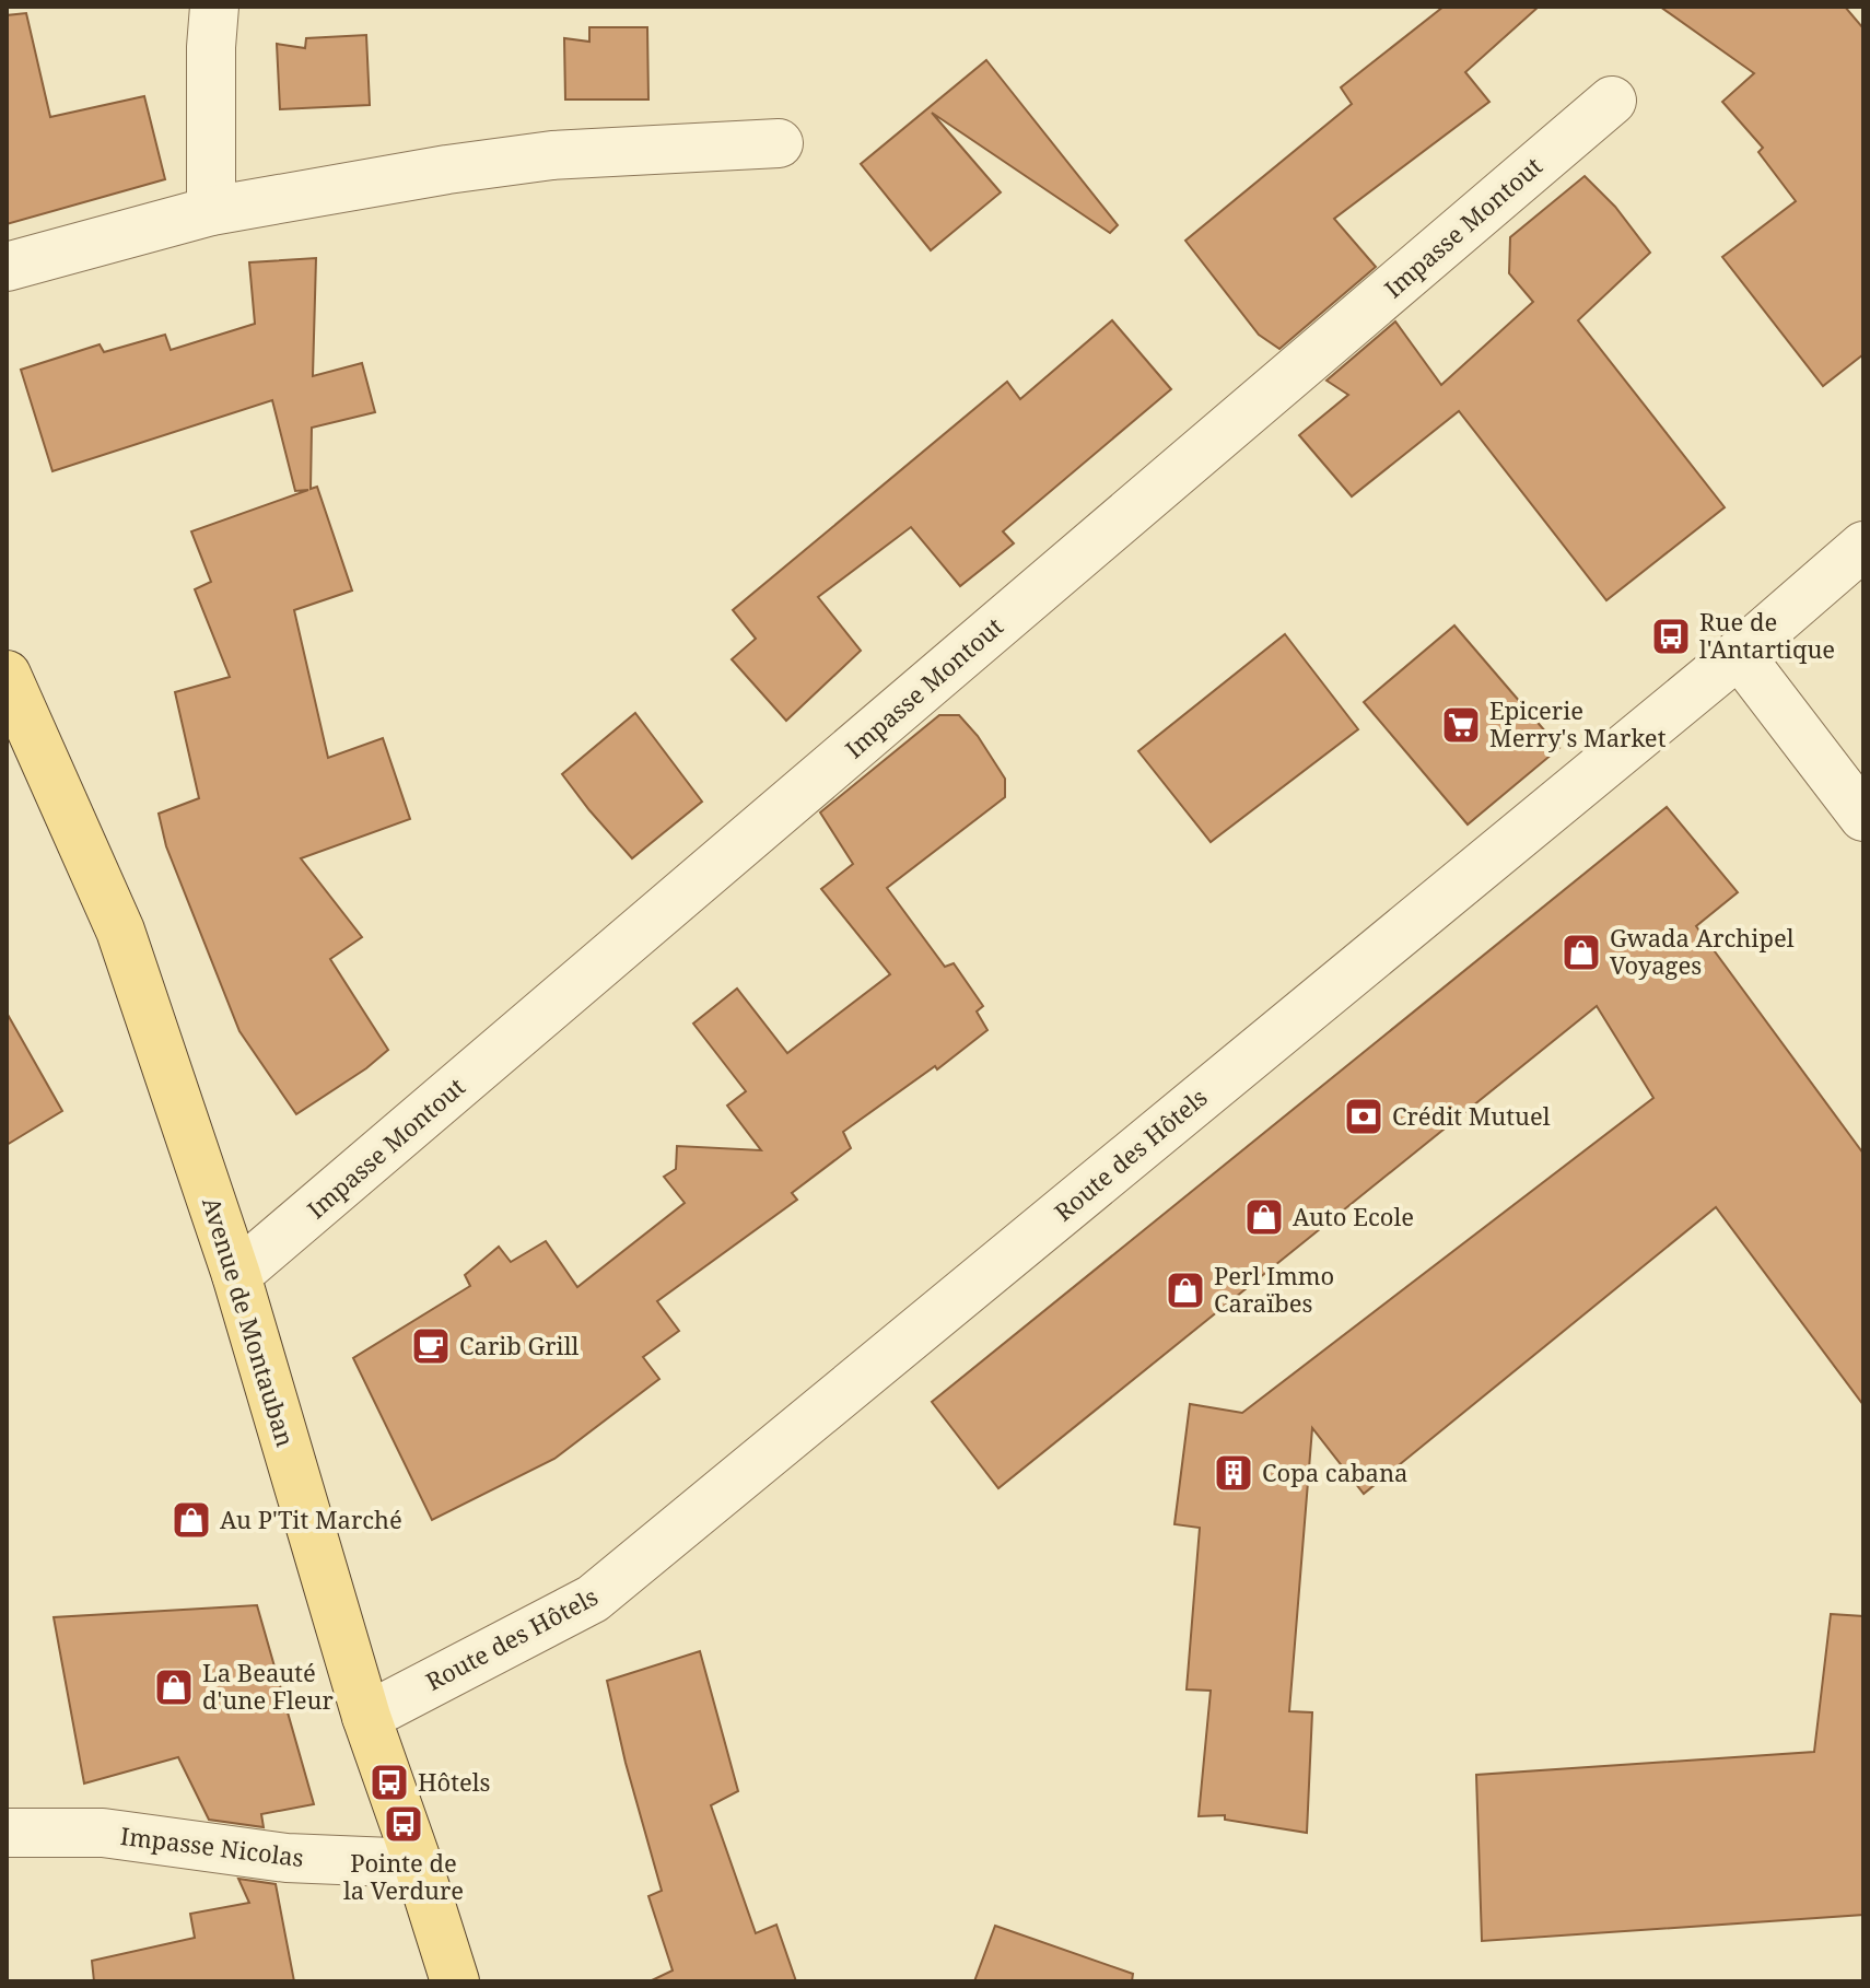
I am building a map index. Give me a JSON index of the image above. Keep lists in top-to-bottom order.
{
  "streets": {
    "main road": ["Avenue de Montauban"],
    "street": ["Impasse Montout", "Route des Hôtels", "Impasse Nicolas"]
  },
  "crossings": [
    ["Impasse Montout", "Avenue de Montauban"],
    ["Route des Hôtels", "Avenue de Montauban"],
    ["Avenue de Montauban", "Impasse Nicolas"]
  ],
  "places": {
    "bus stop": ["Rue de l'Antartique", "Hôtels", "Pointe de la Verdure"],
    "supermarket": ["Epicerie Merry's Market"],
    "shop": [
      "Gwada Archipel Voyages",
      "Auto Ecole",
      "Perl Immo Caraïbes",
      "Au P'Tit Marché",
      "La Beauté d'une Fleur"
    ],
    "bank": ["Crédit Mutuel"],
    "cafe": ["Carib Grill"],
    "building": ["Copa cabana"]
  }
}
